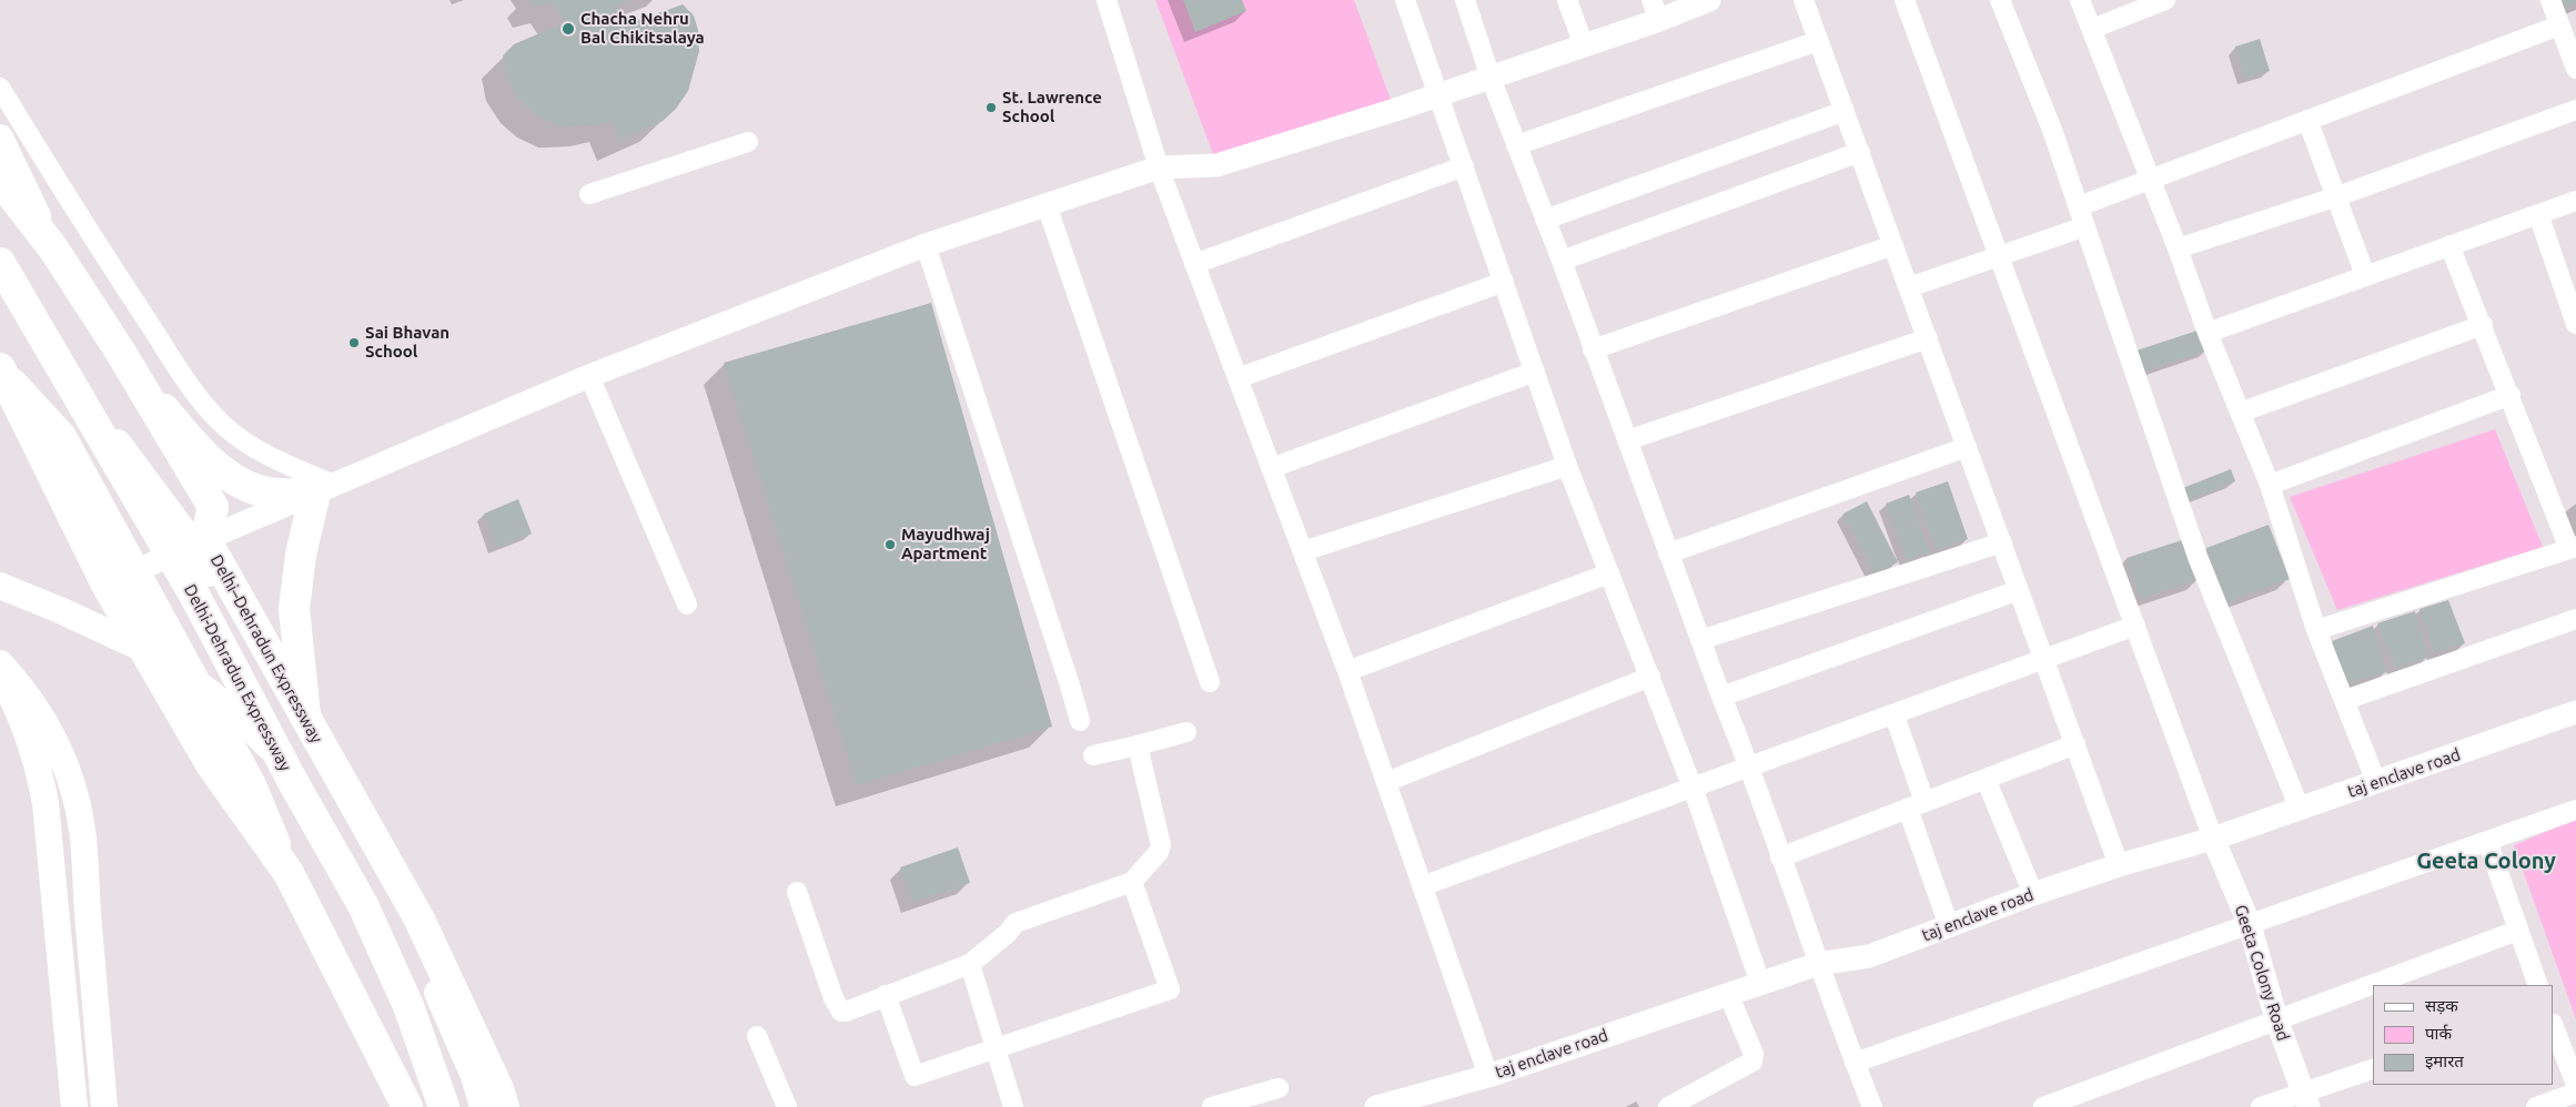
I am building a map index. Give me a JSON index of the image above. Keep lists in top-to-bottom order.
{
  "streets": {
    "main road": ["Delhi–Dehradun Expressway", "Delhi-Dehradun Expressway"],
    "street": ["taj enclave road", "Geeta Colony Road"]
  },
  "crossings": [
    ["taj enclave road", "Geeta Colony Road"]
  ],
  "districts": ["Geeta Colony"],
  "places": [
    "Chacha Nehru Bal Chikitsalaya",
    "St. Lawrence School",
    "Sai Bhavan School",
    "Mayudhwaj Apartment"
  ],
  "legend": ["सड़क", "पार्क", "इमारत"]
}
